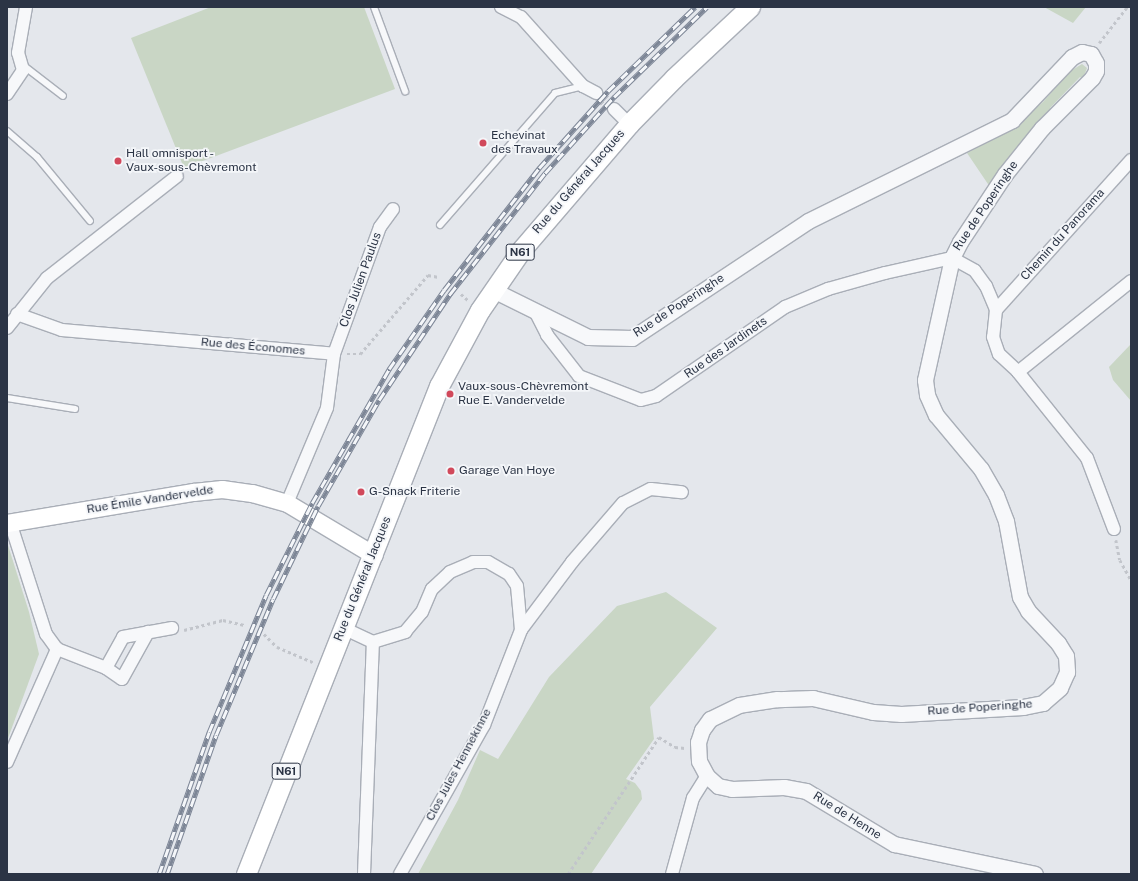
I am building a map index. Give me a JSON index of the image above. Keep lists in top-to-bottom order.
{
  "streets": {
    "main road": ["Rue du Général Jacques", "N61", "Rue Émile Vandervelde"],
    "street": [
      "Rue de Poperinghe",
      "Chemin du Panorama",
      "Clos Julien Paulus",
      "Rue des Économes",
      "Rue des Jardinets",
      "Clos Jules Hennekinne",
      "Rue de Henne"
    ]
  },
  "crossings": [
    ["Rue du Général Jacques", "Rue de Poperinghe"],
    ["Rue du Général Jacques", "Rue Émile Vandervelde"],
    ["Rue de Poperinghe", "Rue des Jardinets"],
    ["Rue de Poperinghe", "Rue de Henne"],
    ["Clos Julien Paulus", "Rue des Économes"]
  ],
  "places": [
    "Echevinat des Travaux",
    "Hall omnisport - Vaux-sous-Chèvremont",
    "Vaux-sous-Chèvremont Rue E. Vandervelde",
    "Garage Van Hoye",
    "G-Snack Friterie"
  ]
}
